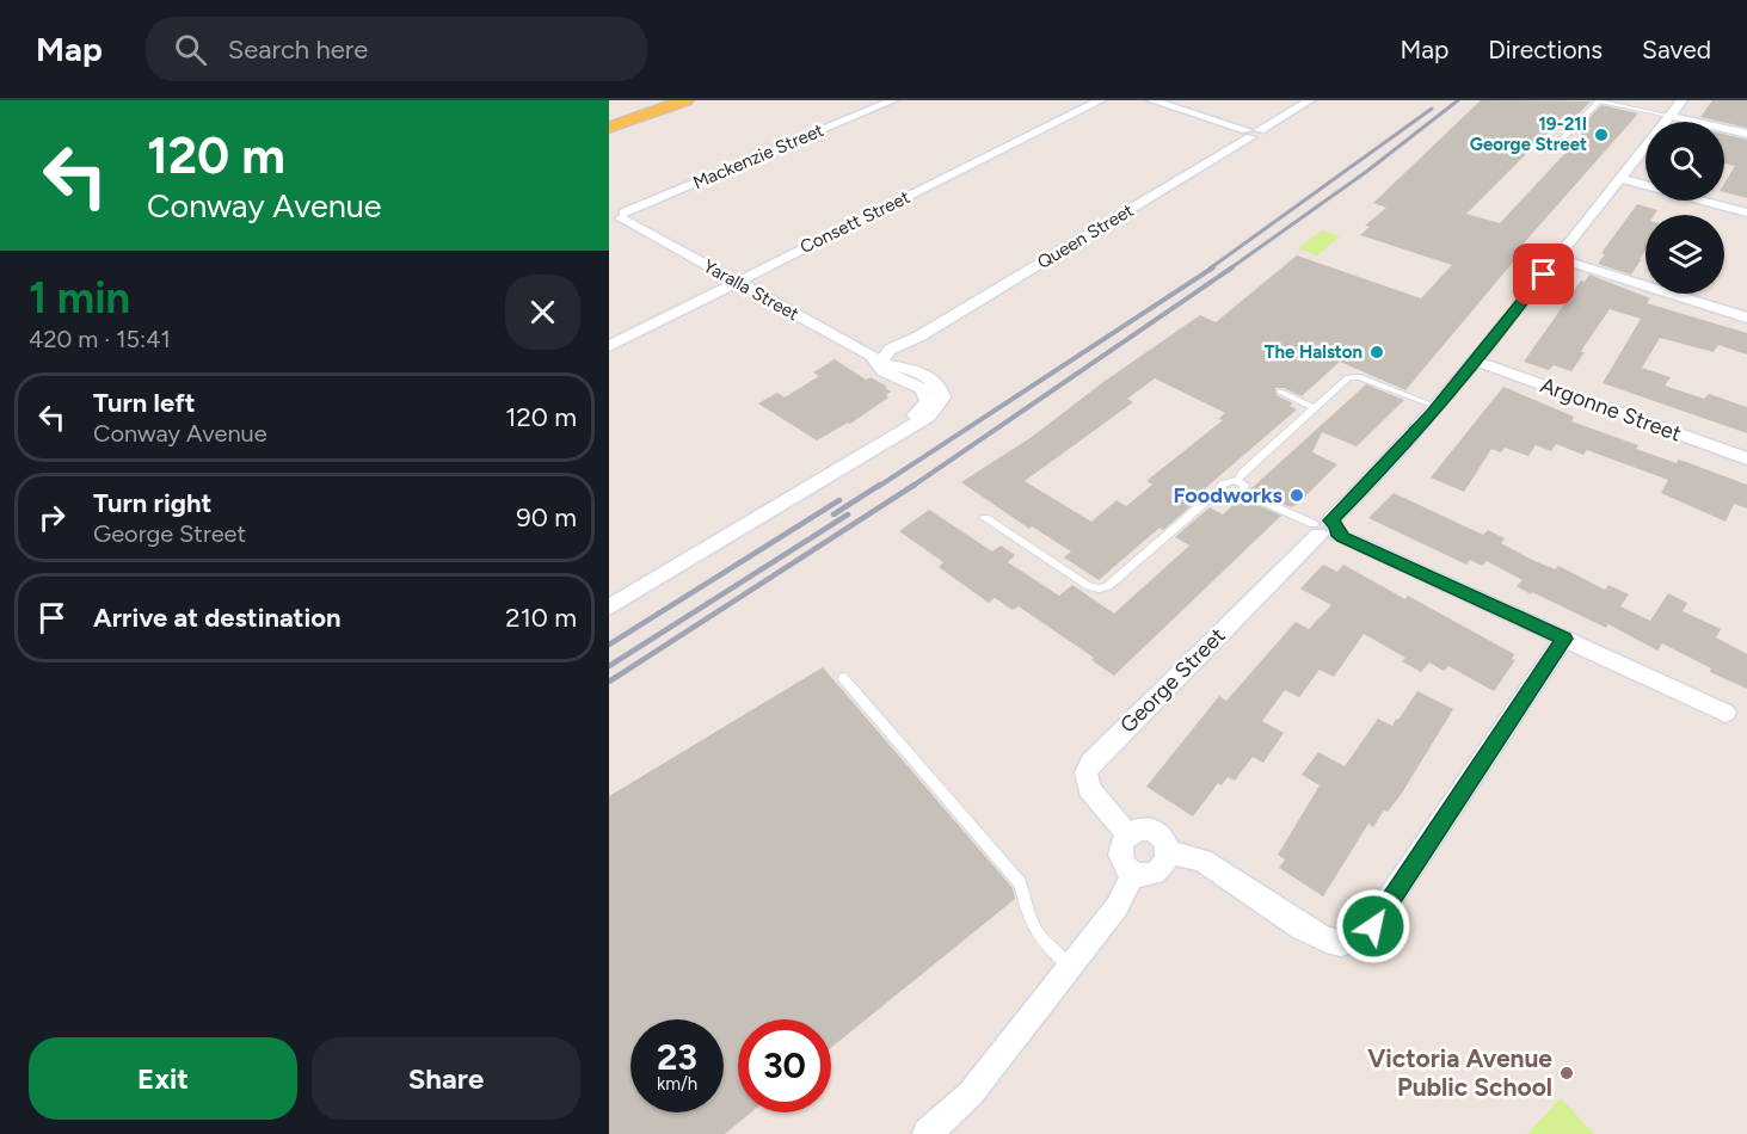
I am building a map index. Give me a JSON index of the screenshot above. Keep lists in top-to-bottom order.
{
  "streets": {
    "street": [
      "Mackenzie Street",
      "Consett Street",
      "Queen Street",
      "Yaralla Street",
      "Argonne Street",
      "George Street"
    ]
  },
  "crossings": [
    ["Mackenzie Street", "Yaralla Street"],
    ["Consett Street", "Yaralla Street"],
    ["Queen Street", "Yaralla Street"],
    ["Argonne Street", "George Street"]
  ],
  "places": [
    "19-21I George Street",
    "The Halston",
    "Foodworks",
    "Victoria Avenue Public School"
  ],
  "page": {
    "header": "Map",
    "search": "Search here",
    "nav": ["Map", "Directions", "Saved"],
    "turn": ["120 m", "Conway Avenue"],
    "heading": ["1 min", "420 m · 15:41"],
    "list": [
      {
        "name": "Turn left",
        "note": "Conway Avenue",
        "value": "120 m"
      },
      {
        "name": "Turn right",
        "note": "George Street",
        "value": "90 m"
      },
      {
        "name": "Arrive at destination",
        "value": "210 m"
      }
    ],
    "speed": "23 km/h",
    "limit": "30",
    "buttons": ["Exit", "Share"]
  }
}
